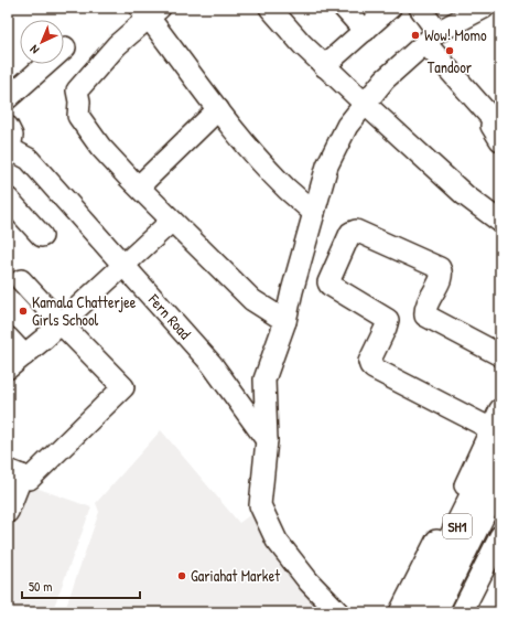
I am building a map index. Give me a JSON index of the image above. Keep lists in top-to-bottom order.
{
  "streets": {
    "main road": ["SH1"],
    "street": ["Fern Road"]
  },
  "places": [
    "Wow! Momo",
    "Tandoor",
    "Kamala Chatterjee Girls School",
    "Gariahat Market"
  ],
  "scale_bar": "50 m",
  "north": "bottom left"
}
